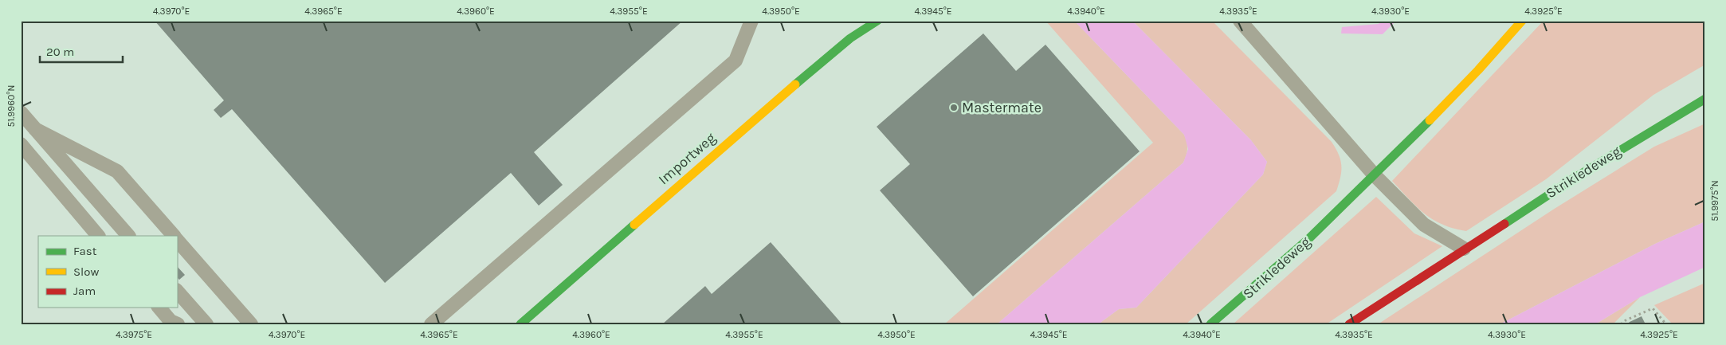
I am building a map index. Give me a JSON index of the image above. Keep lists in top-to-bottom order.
{
  "streets": {
    "main road": ["Importweg", "Strikledeweg"]
  },
  "places": ["Mastermate"],
  "legend": ["Fast", "Slow", "Jam"],
  "scale_bar": "20 m",
  "coordinates": [
    "4.3970°E",
    "4.3965°E",
    "4.3960°E",
    "4.3955°E",
    "4.3950°E",
    "4.3945°E",
    "4.3940°E",
    "4.3935°E",
    "4.3930°E",
    "4.3925°E",
    "51.9960°N",
    "51.9975°N",
    "4.3975°E"
  ]
}
